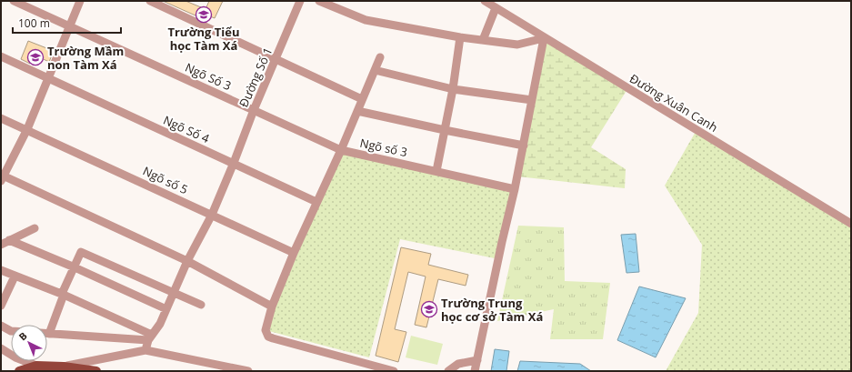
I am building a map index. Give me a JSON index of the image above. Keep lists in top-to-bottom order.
{
  "streets": {
    "street": [
      "Ngõ Số 3",
      "Đường Số 1",
      "Đường Xuân Canh",
      "Ngõ Số 4",
      "Ngõ số 3",
      "Ngõ số 5"
    ]
  },
  "crossings": [
    ["Ngõ Số 3", "Đường Số 1"],
    ["Ngõ Số 3", "Ngõ số 3"],
    ["Đường Số 1", "Ngõ Số 4"],
    ["Đường Số 1", "Ngõ số 3"],
    ["Đường Số 1", "Ngõ số 5"]
  ],
  "places": {
    "school or university": ["Trường Tiểu học Tàm Xá", "Trường Mầm non Tàm Xá", "Trường Trung học cơ sở Tàm Xá"]
  },
  "scale_bar": "100 m",
  "north": "top left"
}
